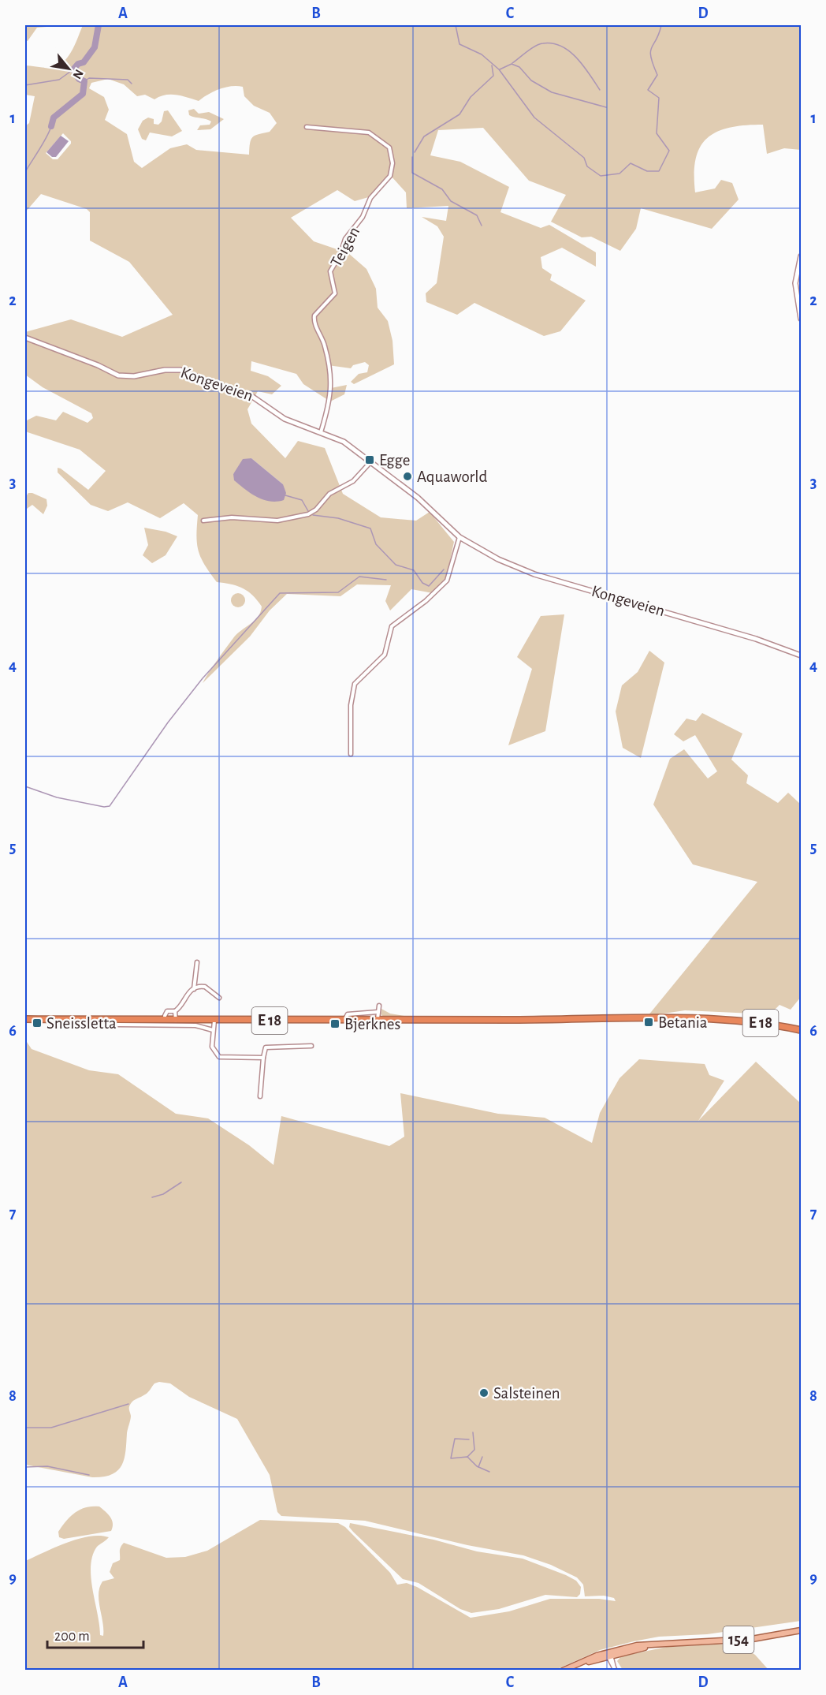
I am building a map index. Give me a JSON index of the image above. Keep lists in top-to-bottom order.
{
  "streets": {
    "highway": ["E 18"],
    "main road": ["Kongeveien", "154"],
    "street": ["Teigen"]
  },
  "crossings": [
    ["Teigen", "Kongeveien"]
  ],
  "places": {
    "transit": [
      "Egge",
      "Betania",
      "Sneissletta",
      "Bjerknes"
    ],
    "other": ["Aquaworld", "Salsteinen"]
  },
  "scale_bar": "200 m",
  "north": "bottom right",
  "grid": {
    "columns": [
      "A",
      "B",
      "C",
      "D"
    ],
    "rows": [
      "1",
      "2",
      "3",
      "4",
      "5",
      "6",
      "7",
      "8",
      "9"
    ]
  }
}
